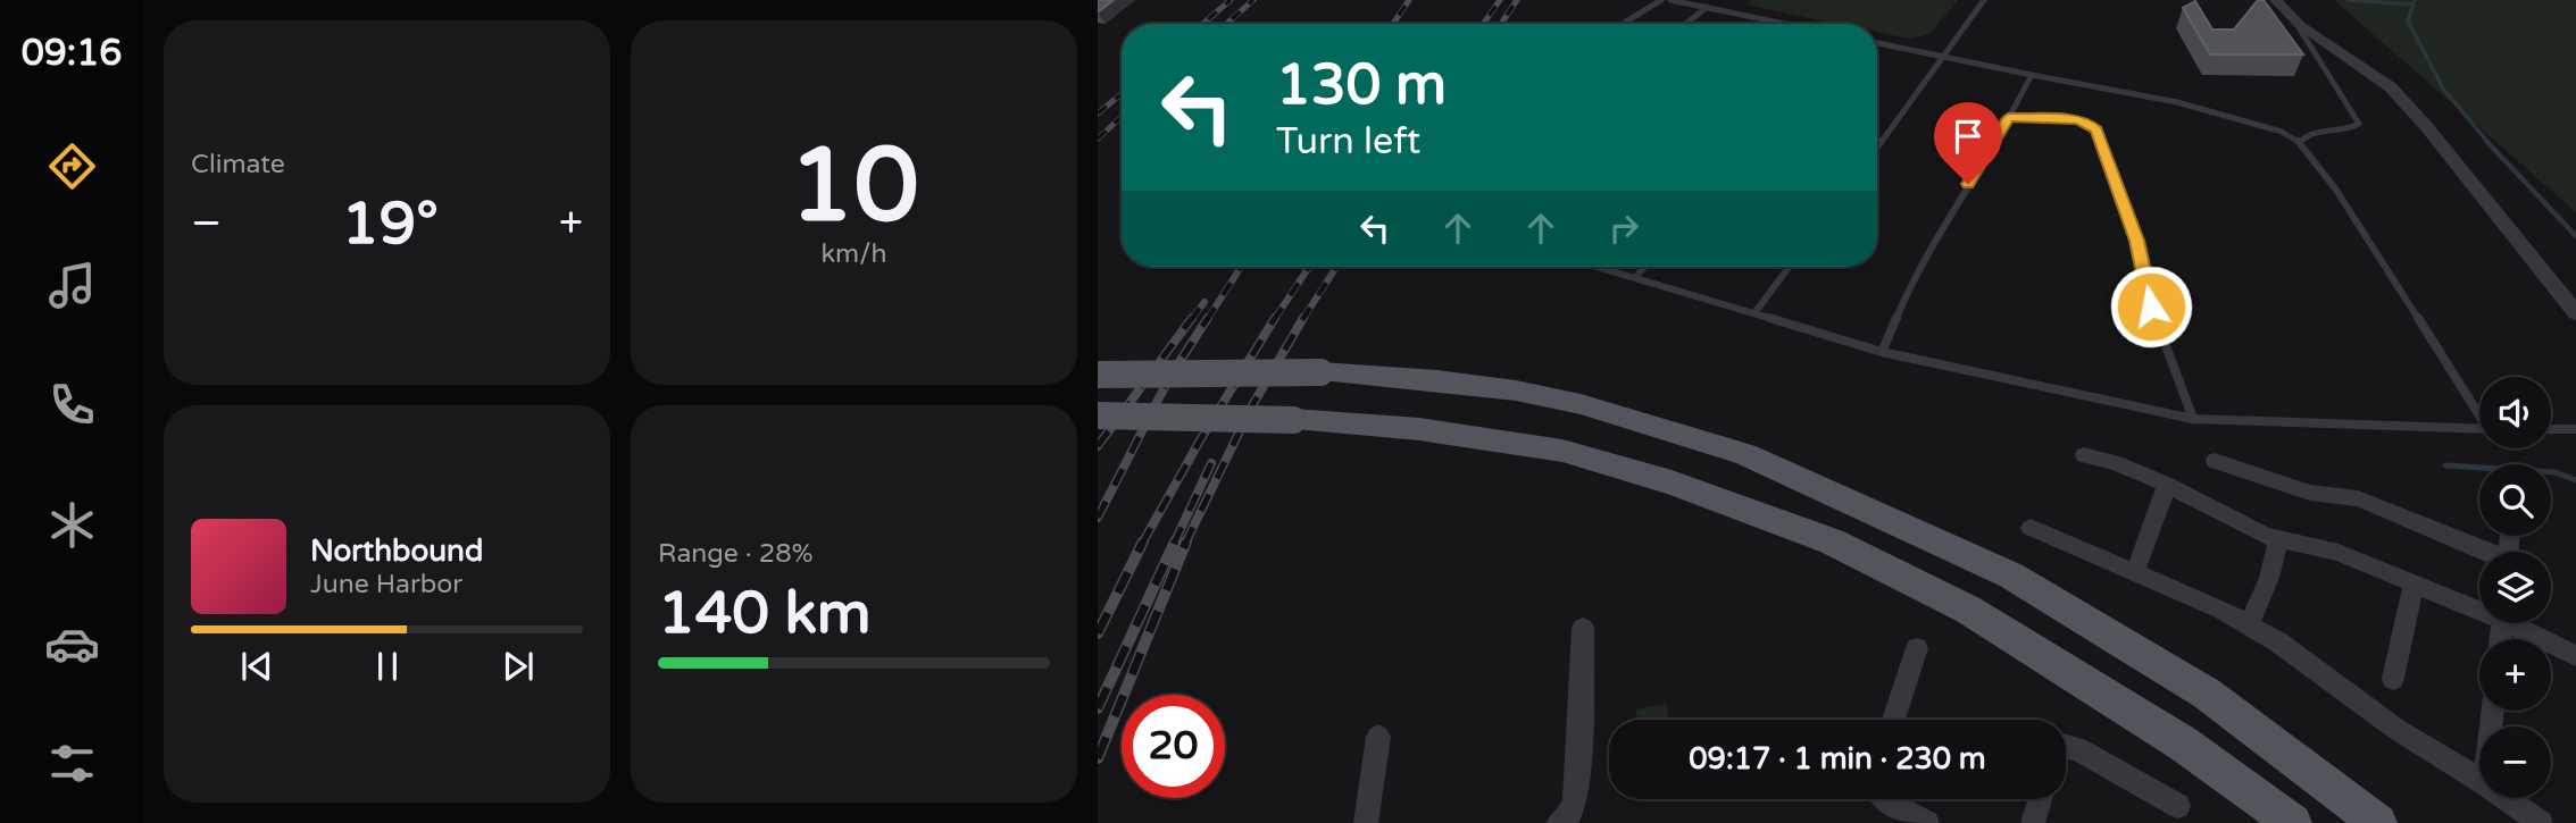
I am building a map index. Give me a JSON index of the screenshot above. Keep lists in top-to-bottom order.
{
  "page": {
    "tabs": "09:16",
    "tile": [
      "Climate",
      ["10", "km/h"],
      ["Range · 28%", "140 km"]
    ],
    "turn": ["130 m", "Turn left"],
    "heat": ["−", "19°", "+"],
    "map_buttons": ["+", "−"],
    "song": ["Northbound", "June Harbor"],
    "limit": "20",
    "trip": "09:17 · 1 min · 230 m"
  }
}
